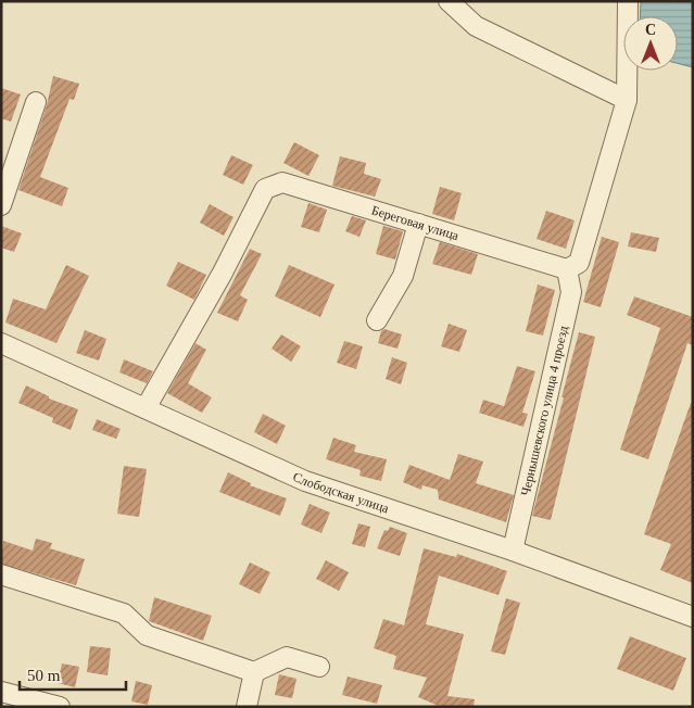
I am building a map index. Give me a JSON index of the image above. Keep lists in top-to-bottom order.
{
  "streets": {
    "street": ["Береговая улица", "Чернышевского улица 4 проезд", "Слободская улица"]
  },
  "crossings": [
    ["Береговая улица", "Чернышевского улица 4 проезд"],
    ["Береговая улица", "Слободская улица"],
    ["Чернышевского улица 4 проезд", "Слободская улица"]
  ],
  "scale_bar": "50 m",
  "north": "top"
}
